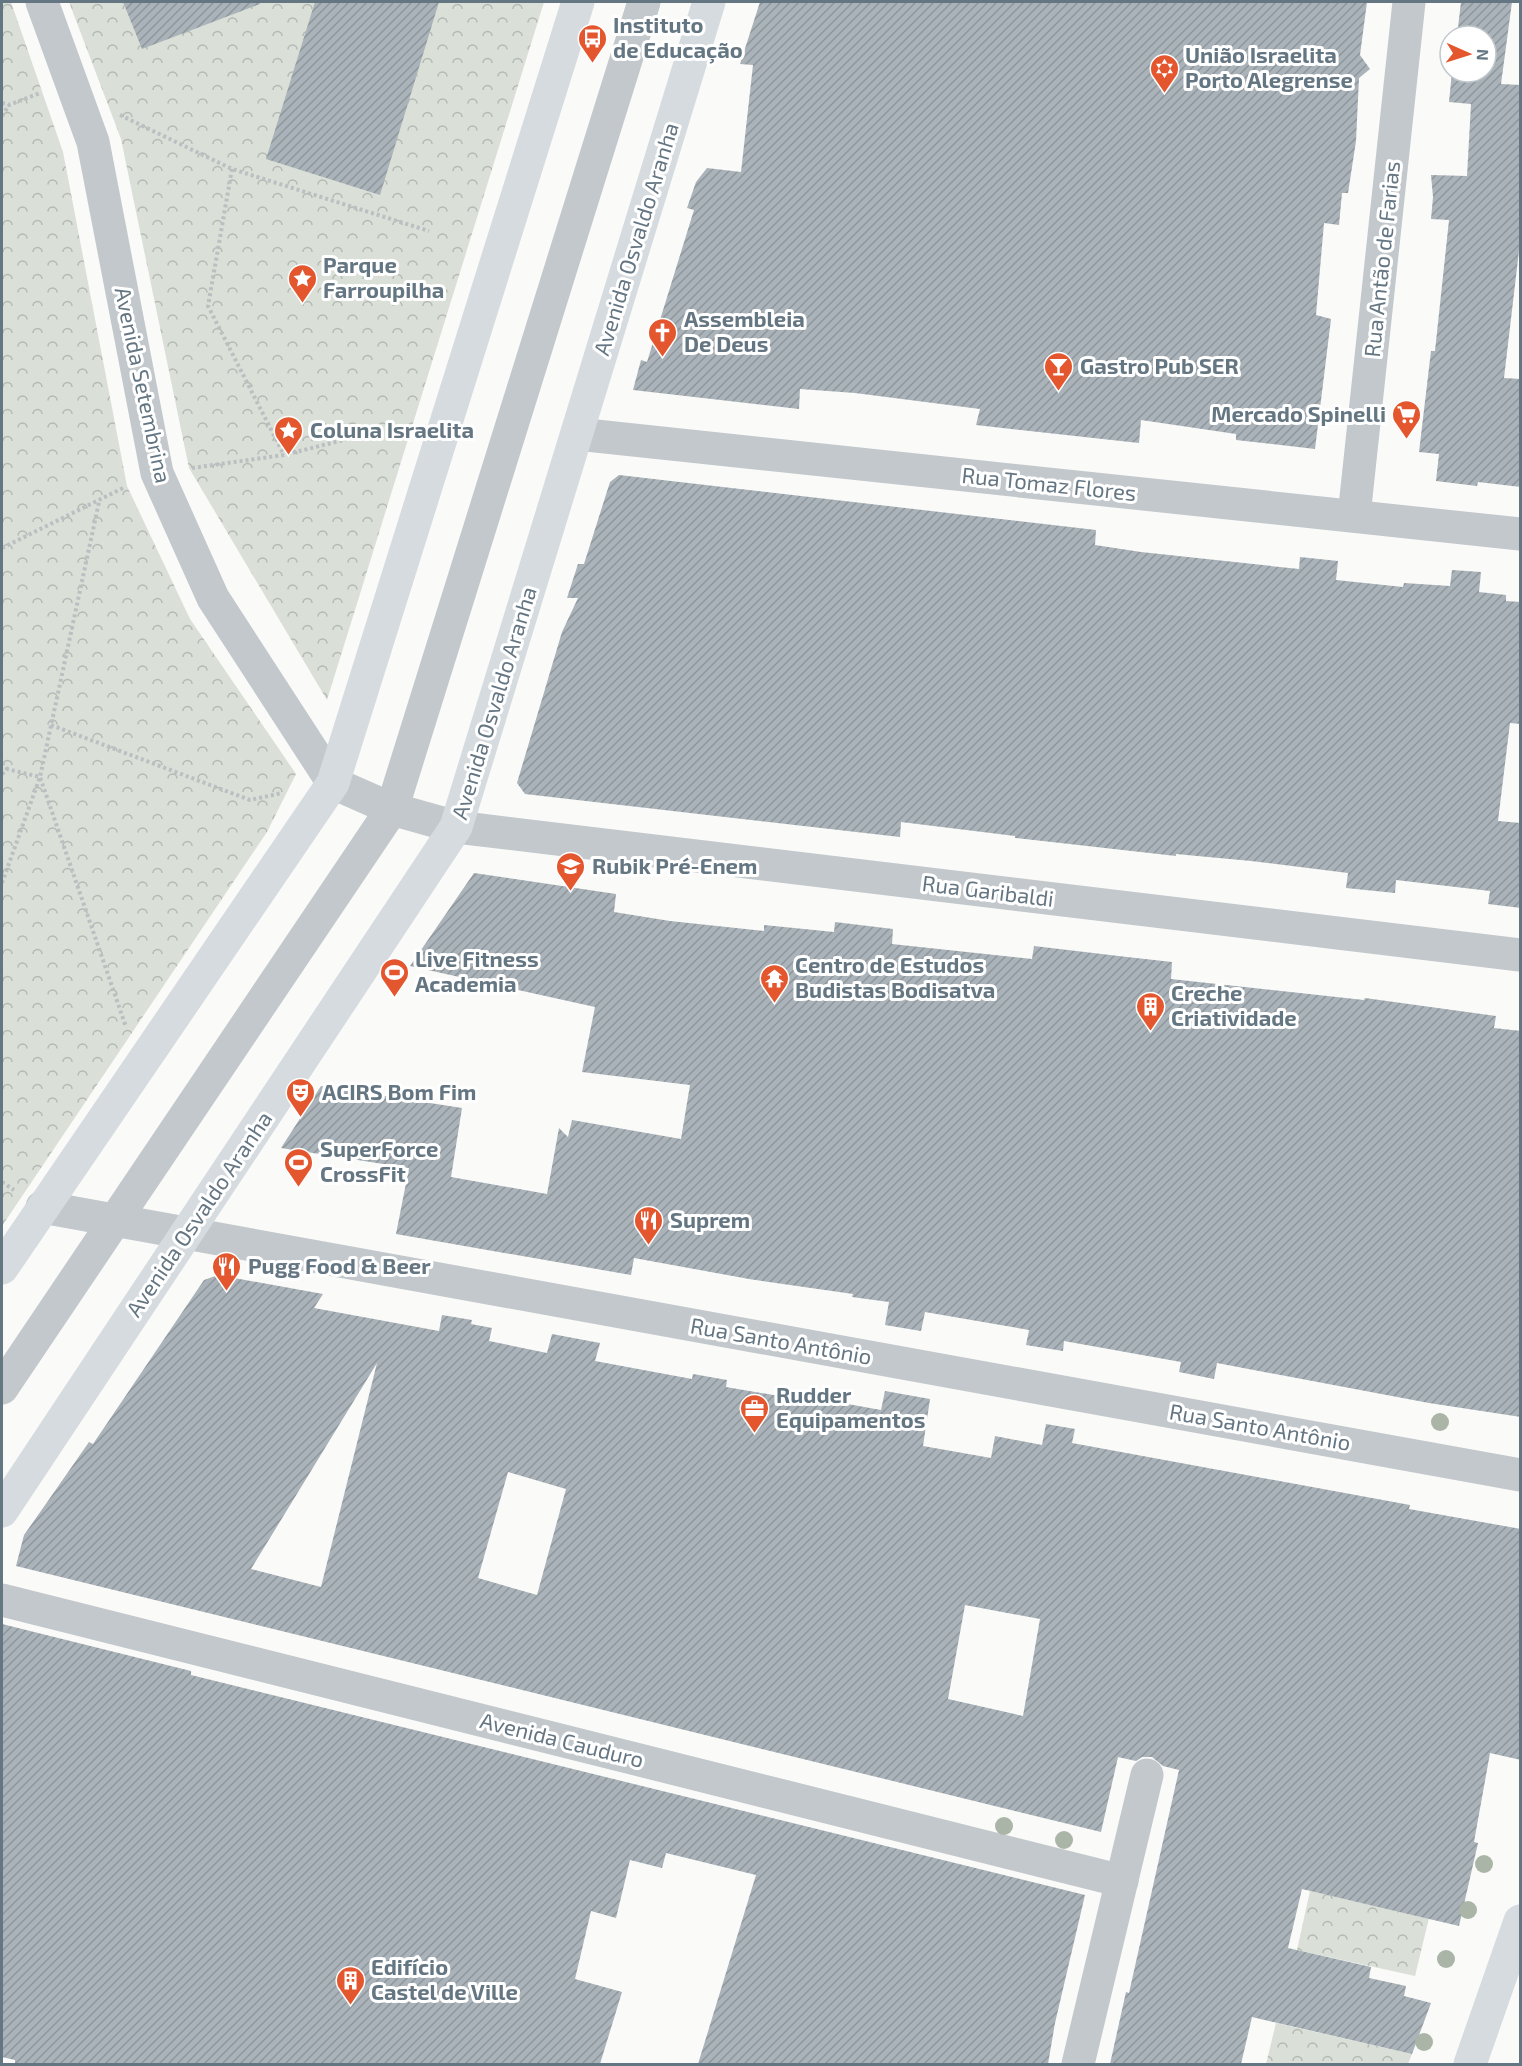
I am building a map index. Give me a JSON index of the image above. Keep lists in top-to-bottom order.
{
  "streets": {
    "main road": ["Avenida Osvaldo Aranha"],
    "street": [
      "Rua Antão de Farias",
      "Avenida Setembrina",
      "Rua Tomaz Flores",
      "Rua Garibaldi",
      "Rua Santo Antônio",
      "Avenida Cauduro"
    ]
  },
  "crossings": [
    ["Avenida Osvaldo Aranha", "Rua Tomaz Flores"],
    ["Avenida Osvaldo Aranha", "Rua Garibaldi"],
    ["Avenida Osvaldo Aranha", "Rua Santo Antônio"],
    ["Rua Antão de Farias", "Rua Tomaz Flores"]
  ],
  "places": {
    "bus stop": ["Instituto de Educação"],
    "synagogue": ["União Israelita Porto Alegrense"],
    "place": ["Parque Farroupilha", "Coluna Israelita"],
    "church": ["Assembleia De Deus"],
    "bar": ["Gastro Pub SER"],
    "supermarket": ["Mercado Spinelli"],
    "school or university": ["Rubik Pré-Enem"],
    "sports": ["Live Fitness Academia", "SuperForce CrossFit"],
    "temple": ["Centro de Estudos Budistas Bodisatva"],
    "building": ["Creche Criatividade", "Edifício Castel de Ville"],
    "theatre": ["ACIRS Bom Fim"],
    "restaurant": ["Suprem", "Pugg Food & Beer"],
    "office": ["Rudder Equipamentos"]
  },
  "north": "right"
}
